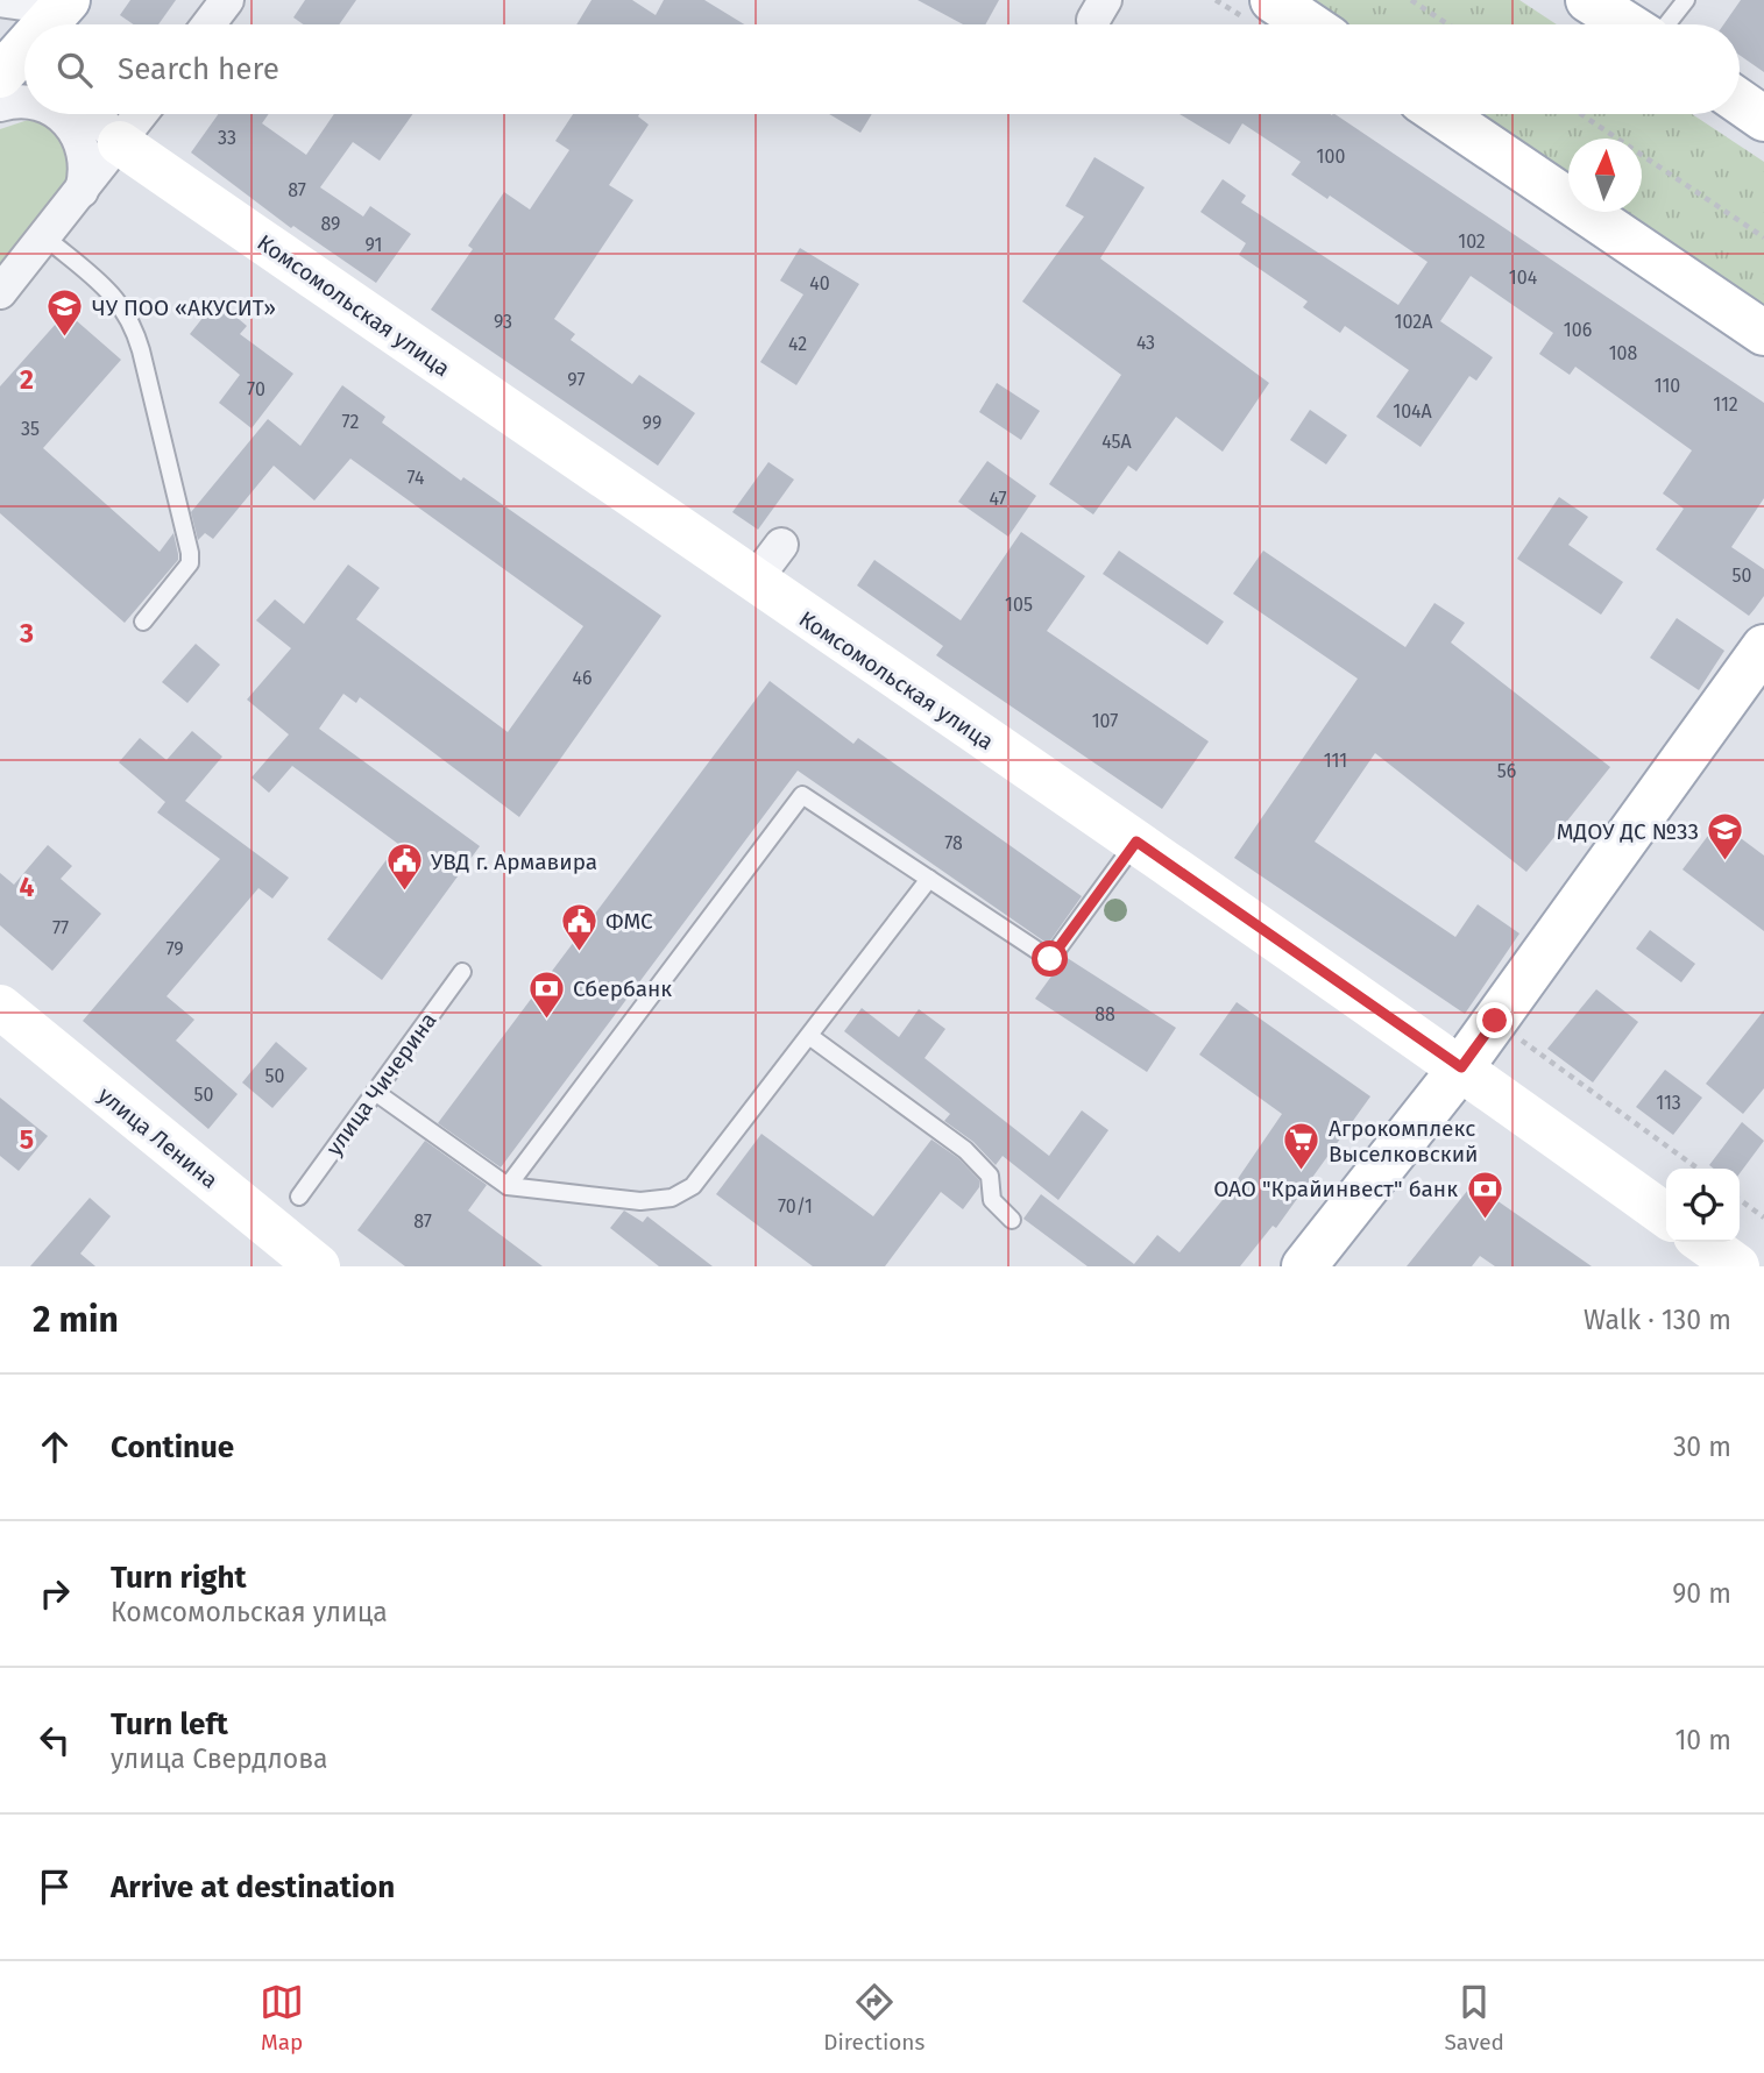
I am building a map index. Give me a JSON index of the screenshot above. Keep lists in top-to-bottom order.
{
  "streets": {
    "street": ["Комсомольская улица", "улица Ленина"],
    "lane": ["улица Чичерина"]
  },
  "places": {
    "school or university": ["ЧУ ПОО «АКУСИТ»", "МДОУ ДС №33"],
    "public building": ["УВД г. Армавира", "ФМС"],
    "bank": ["Сбербанк", "ОАО \"Крайинвест\" банк"],
    "supermarket": ["Агрокомплекс Выселковский"]
  },
  "house_numbers": [
    "33",
    "100",
    "87",
    "89",
    "102",
    "91",
    "104",
    "40",
    "93",
    "102А",
    "106",
    "43",
    "42",
    "108",
    "97",
    "110",
    "70",
    "112",
    "104А",
    "72",
    "99",
    "35",
    "45А",
    "74",
    "47",
    "50",
    "105",
    "46",
    "107",
    "111",
    "56",
    "78",
    "77",
    "79",
    "88",
    "50",
    "50",
    "113",
    "70/1",
    "87"
  ],
  "north": "top",
  "page": {
    "search": "Search here",
    "heading": ["2 min", "Walk · 130 m"],
    "list": [
      ["Continue", "30 m"],
      ["Turn right", "Комсомольская улица", "90 m"],
      ["Turn left", "улица Свердлова", "10 m"],
      "Arrive at destination"
    ],
    "nav": ["Map", "Directions", "Saved"]
  },
  "grid": {
    "rows": [
      "2",
      "3",
      "4",
      "5"
    ]
  }
}
